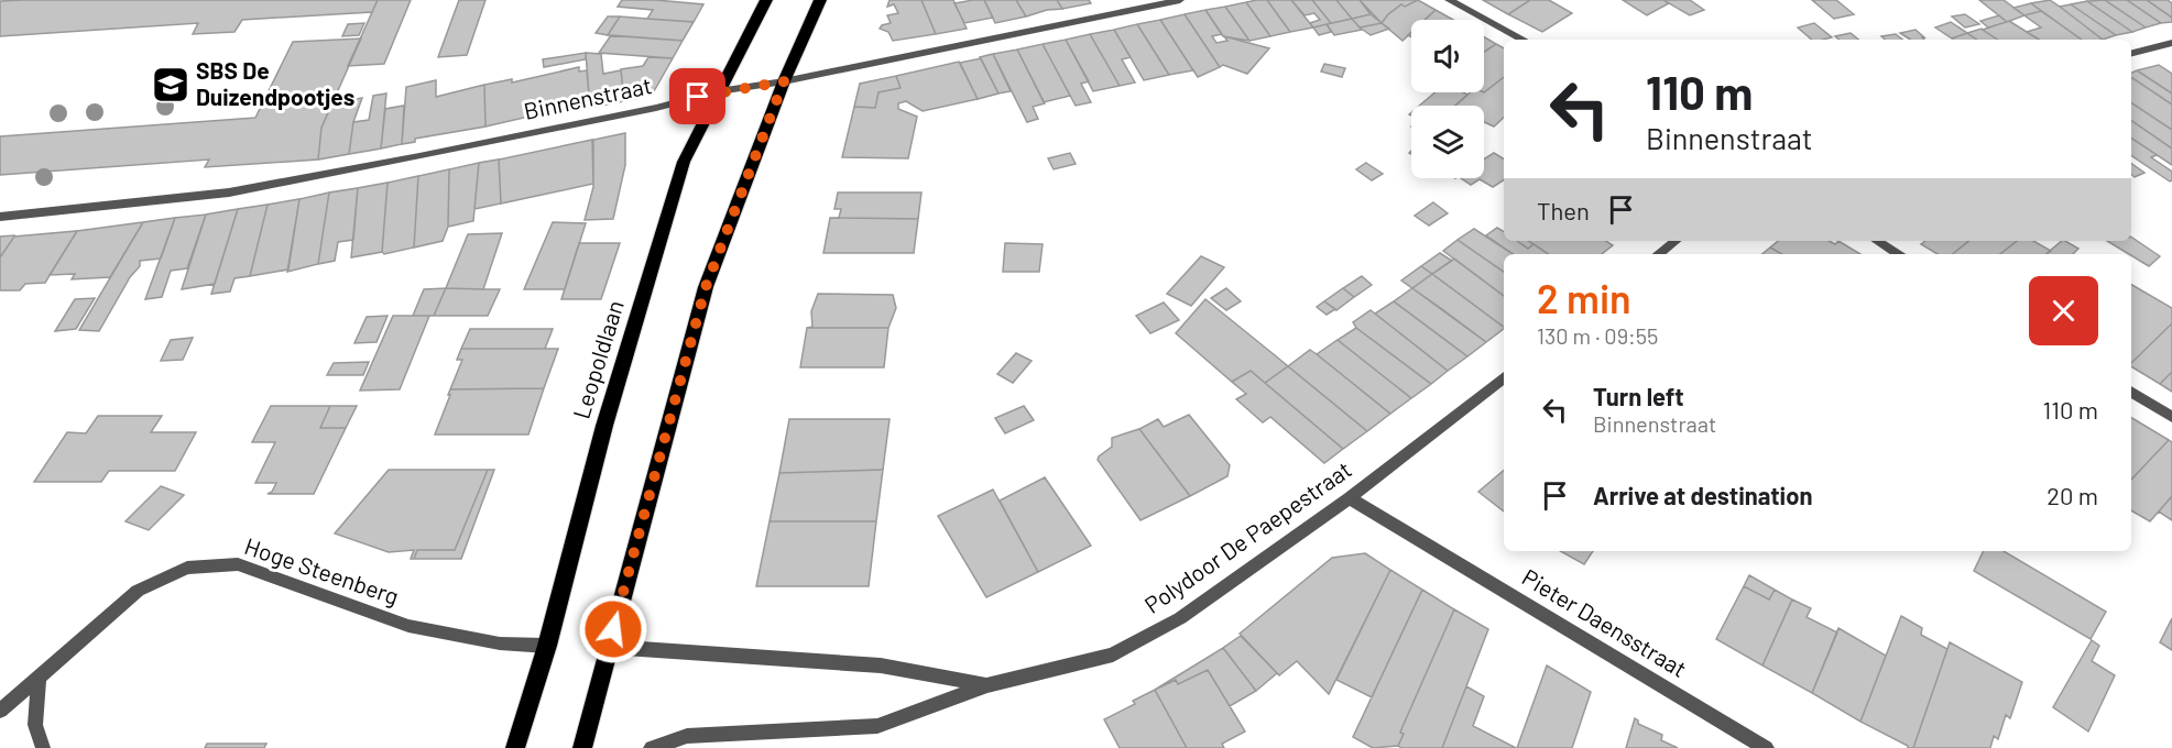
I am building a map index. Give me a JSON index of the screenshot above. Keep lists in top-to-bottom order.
{
  "streets": {
    "main road": ["Leopoldlaan"],
    "street": [
      "Binnenstraat",
      "Polydoor De Paepestraat",
      "Hoge Steenberg",
      "Pieter Daensstraat"
    ]
  },
  "crossings": [
    ["Binnenstraat", "Leopoldlaan"],
    ["Leopoldlaan", "Hoge Steenberg"],
    ["Polydoor De Paepestraat", "Pieter Daensstraat"]
  ],
  "places": {
    "school or university": ["SBS De Duizendpootjes"]
  },
  "page": {
    "turn": ["110 m", "Binnenstraat"],
    "then": "Then",
    "heading": ["2 min", "130 m · 09:55"],
    "list": [
      {
        "name": "Turn left",
        "note": "Binnenstraat",
        "value": "110 m"
      },
      {
        "name": "Arrive at destination",
        "value": "20 m"
      }
    ]
  }
}
